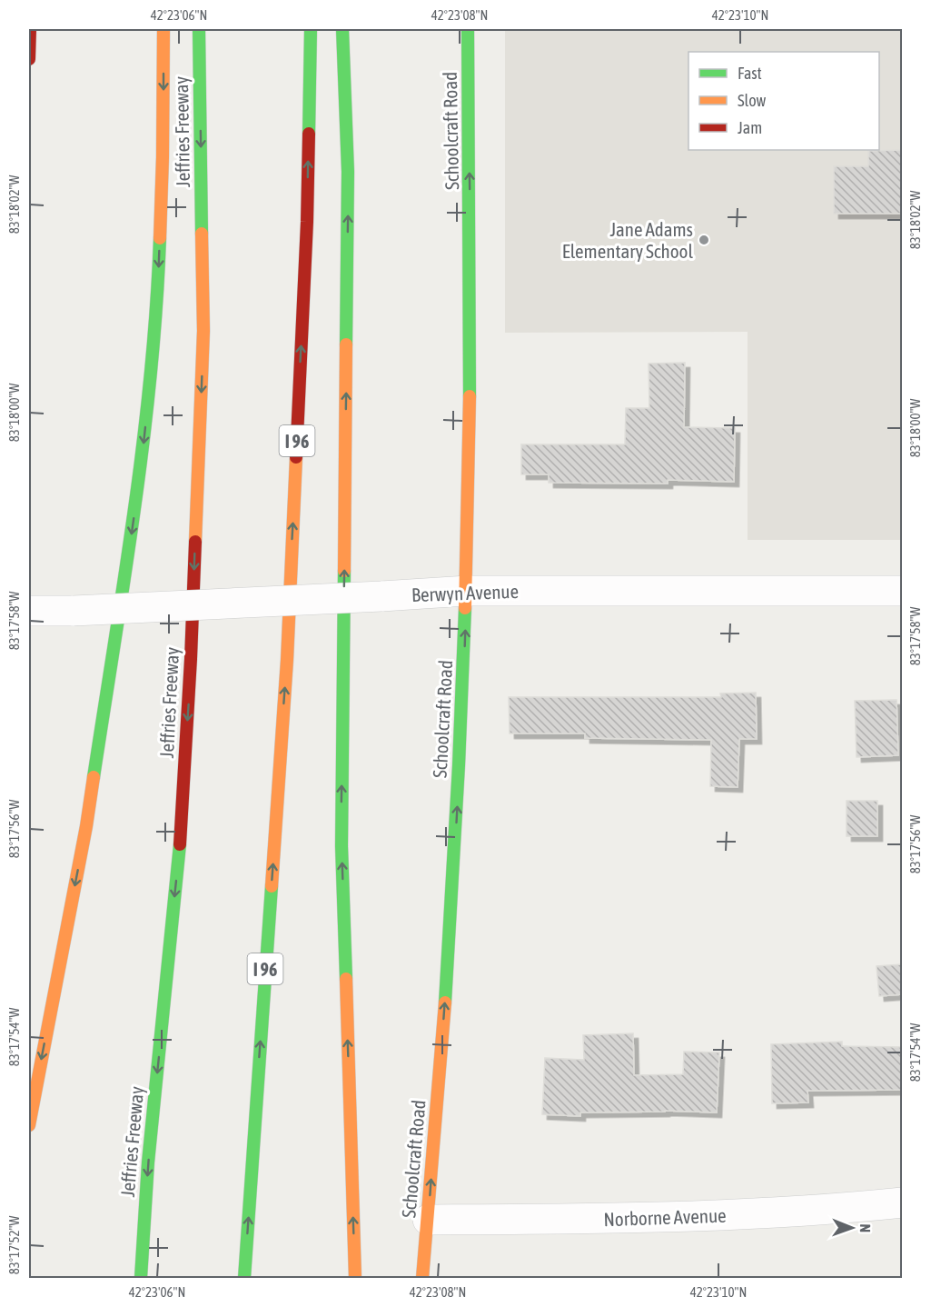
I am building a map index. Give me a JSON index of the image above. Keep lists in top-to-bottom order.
{
  "streets": {
    "main road": ["Schoolcraft Road", "Jeffries Freeway", "I 96"],
    "street": ["Berwyn Avenue", "Norborne Avenue"]
  },
  "crossings": [
    ["Schoolcraft Road", "Berwyn Avenue"],
    ["Schoolcraft Road", "Norborne Avenue"]
  ],
  "one_way": ["Schoolcraft Road"],
  "places": ["Jane Adams Elementary School"],
  "legend": ["Fast", "Slow", "Jam"],
  "north": "right",
  "coordinates": [
    "42°23'06\"N",
    "42°23'08\"N",
    "42°23'10\"N",
    "83°18'02\"W",
    "83°18'00\"W",
    "83°17'58\"W",
    "83°17'56\"W",
    "83°17'54\"W",
    "83°17'52\"W"
  ]
}
